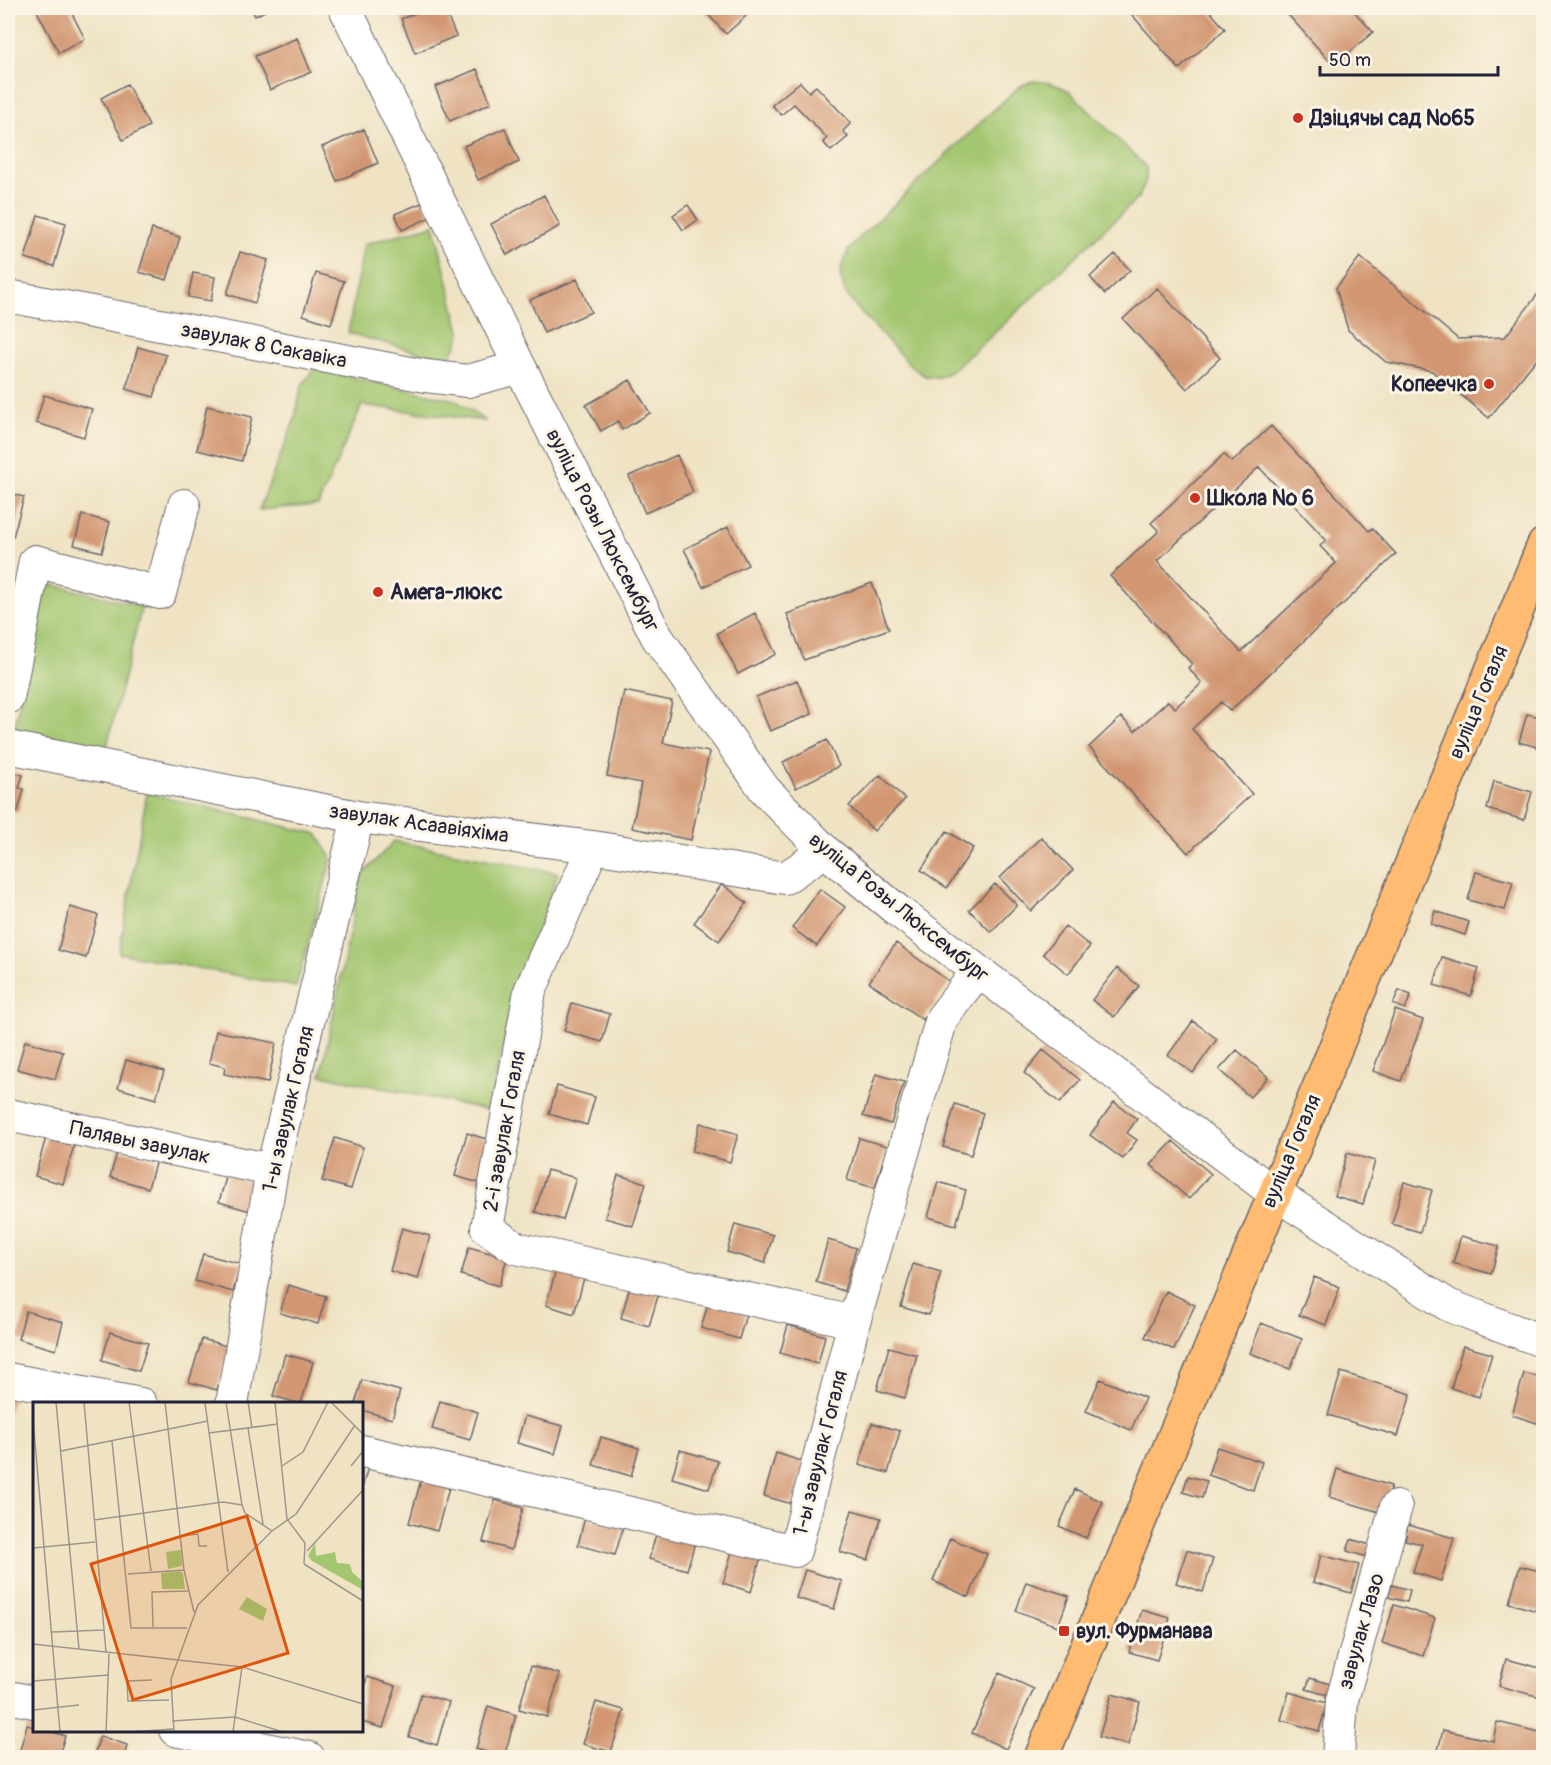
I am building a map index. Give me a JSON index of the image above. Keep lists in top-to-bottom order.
{
  "streets": {
    "main road": ["вуліца Гогаля"],
    "street": [
      "завулак 8 Сакавіка",
      "вуліца Розы Люксембург",
      "завулак Асаавіяхіма",
      "1-ы завулак Гогаля",
      "2-і завулак Гогаля",
      "Палявы завулак",
      "завулак Лазо"
    ]
  },
  "crossings": [
    ["завулак 8 Сакавіка", "вуліца Розы Люксембург"],
    ["вуліца Розы Люксембург", "вуліца Гогаля"],
    ["вуліца Розы Люксембург", "завулак Асаавіяхіма"],
    ["вуліца Розы Люксембург", "1-ы завулак Гогаля"],
    ["завулак Асаавіяхіма", "1-ы завулак Гогаля"],
    ["завулак Асаавіяхіма", "2-і завулак Гогаля"],
    ["1-ы завулак Гогаля", "2-і завулак Гогаля"],
    ["1-ы завулак Гогаля", "Палявы завулак"]
  ],
  "places": {
    "other": [
      "Дзіцячы сад №65",
      "Копеечка",
      "Школа № 6",
      "Амега-люкс"
    ],
    "transit": ["вул. Фурманава"]
  },
  "scale_bar": "50 m"
}
